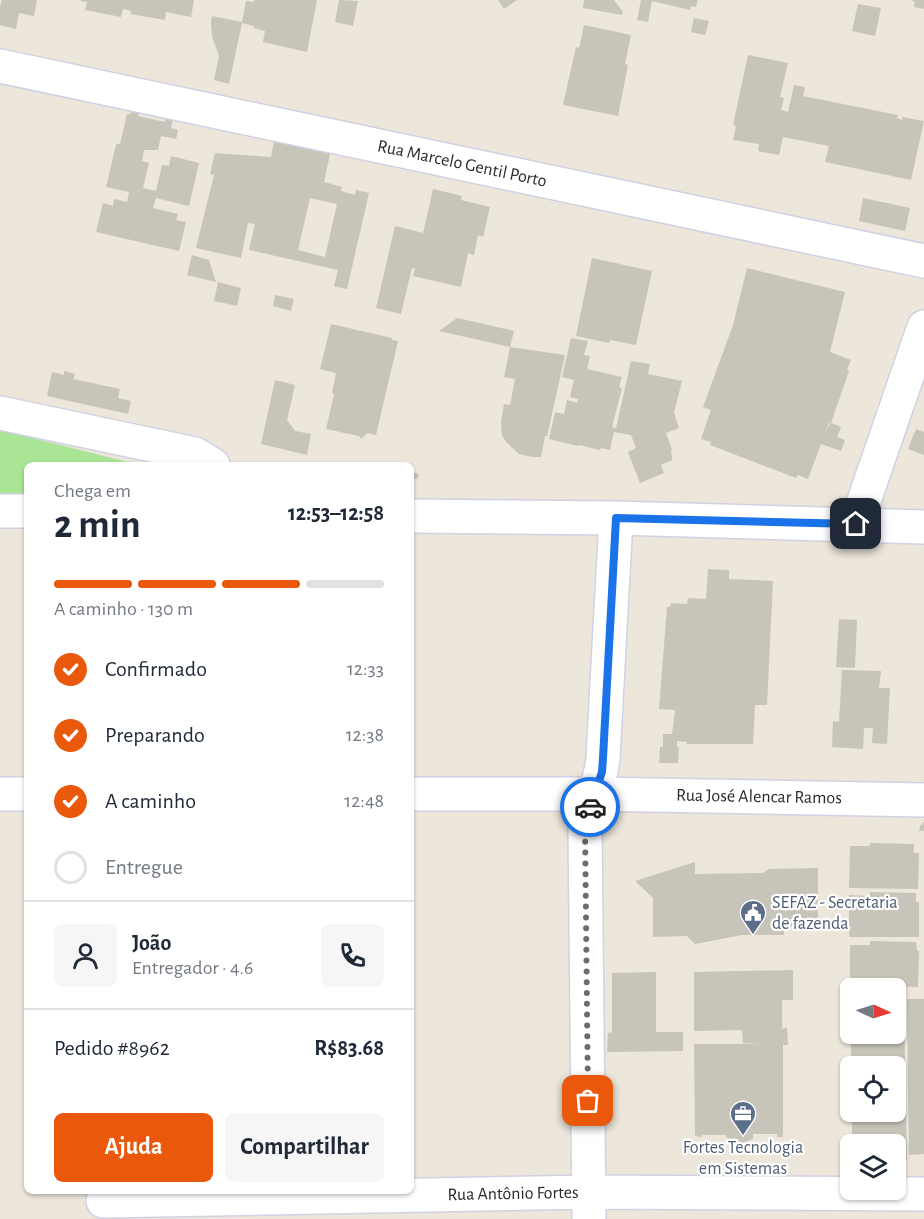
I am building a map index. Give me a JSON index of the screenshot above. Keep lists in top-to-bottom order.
{
  "streets": {
    "street": ["Rua Marcelo Gentil Porto", "Rua José Alencar Ramos", "Rua Antônio Fortes"]
  },
  "places": {
    "public building": ["SEFAZ - Secretaria de fazenda"],
    "office": ["Fortes Tecnologia em Sistemas"]
  },
  "north": "right",
  "page": {
    "heading": ["2 min", "Chega em", "12:53–12:58"],
    "panel": [
      "João",
      "Entregador · 4.6",
      "Pedido #8962",
      "R$83.68"
    ],
    "bar": "A caminho · 130 m",
    "list": [
      ["Confirmado", "12:33"],
      ["Preparando", "12:38"],
      ["A caminho", "12:48"],
      "Entregue"
    ],
    "buttons": ["Ajuda", "Compartilhar"]
  }
}
